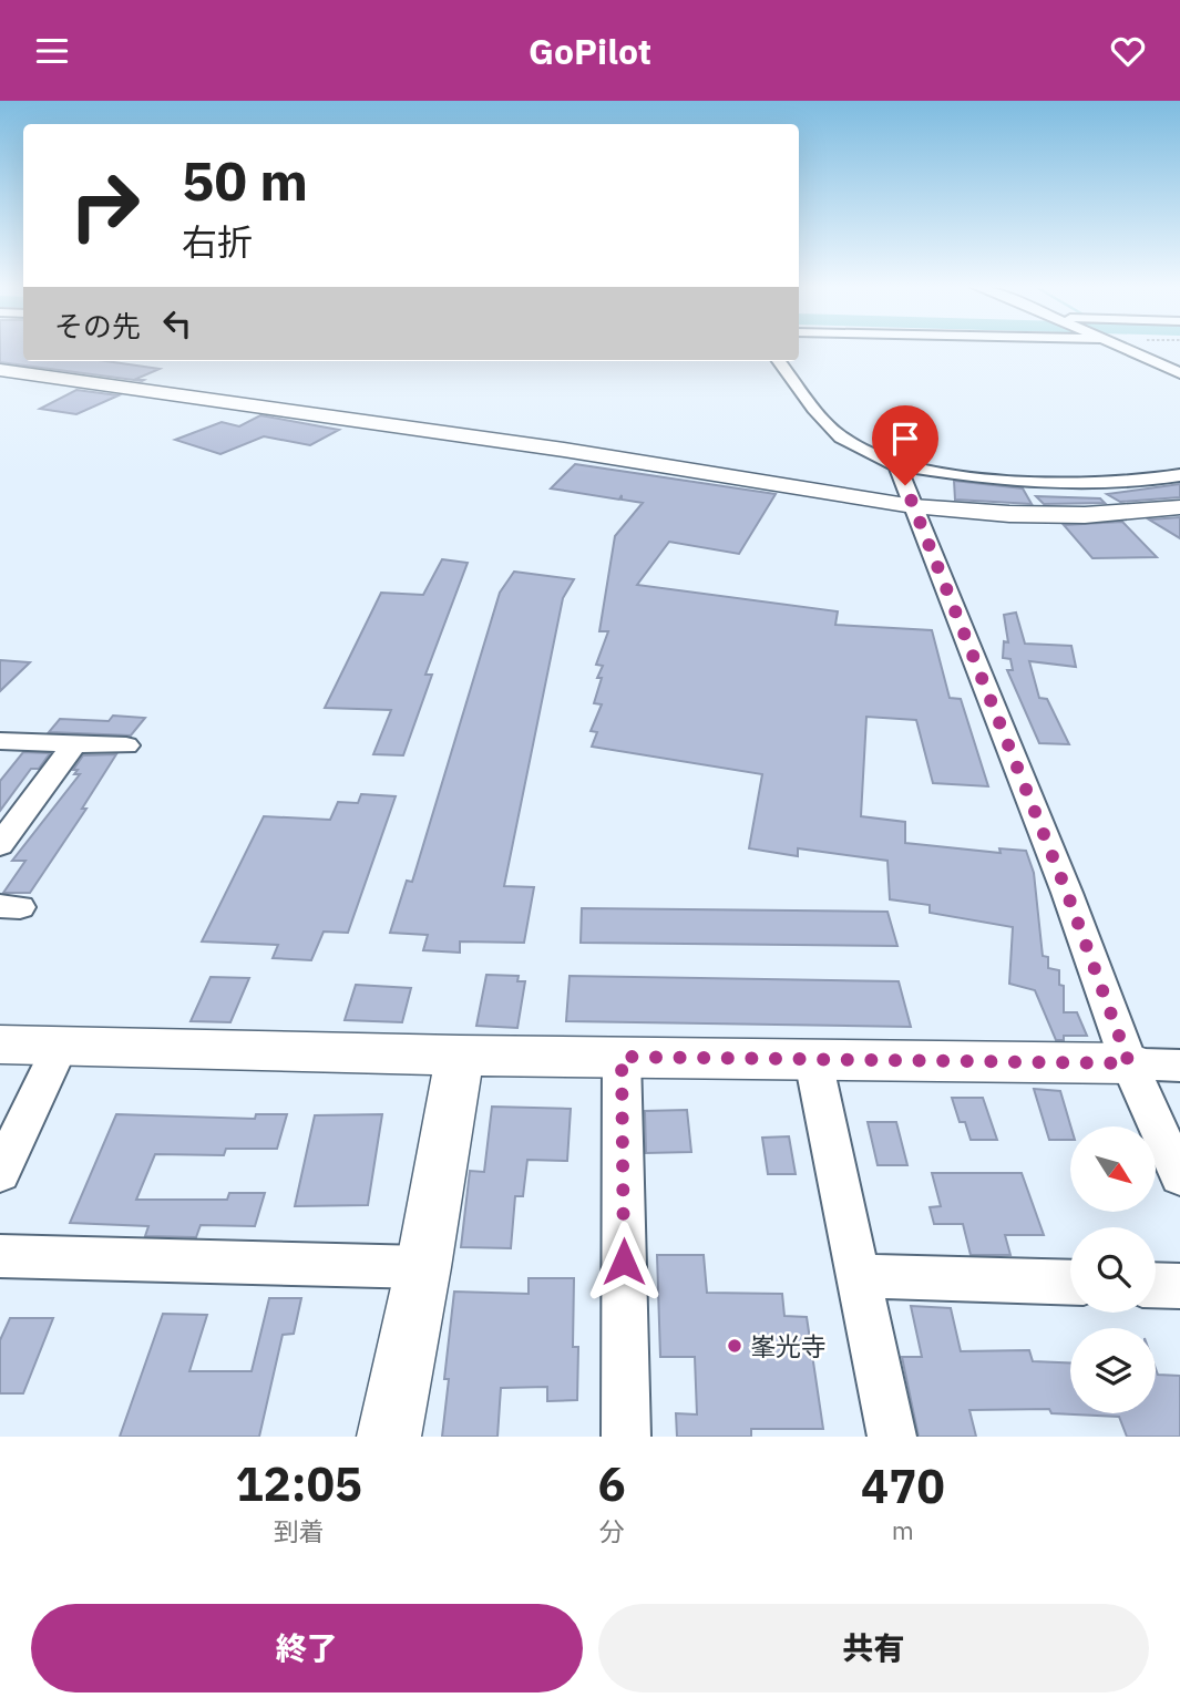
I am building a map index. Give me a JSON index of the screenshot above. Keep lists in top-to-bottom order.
{
  "places": ["峯光寺"],
  "north": "bottom right",
  "page": {
    "header": "GoPilot",
    "turn": ["50 m", "右折"],
    "then": "その先",
    "eta": [
      "12:05",
      "到着",
      "6",
      "分",
      "470",
      "m"
    ],
    "buttons": ["終了", "共有"]
  }
}
